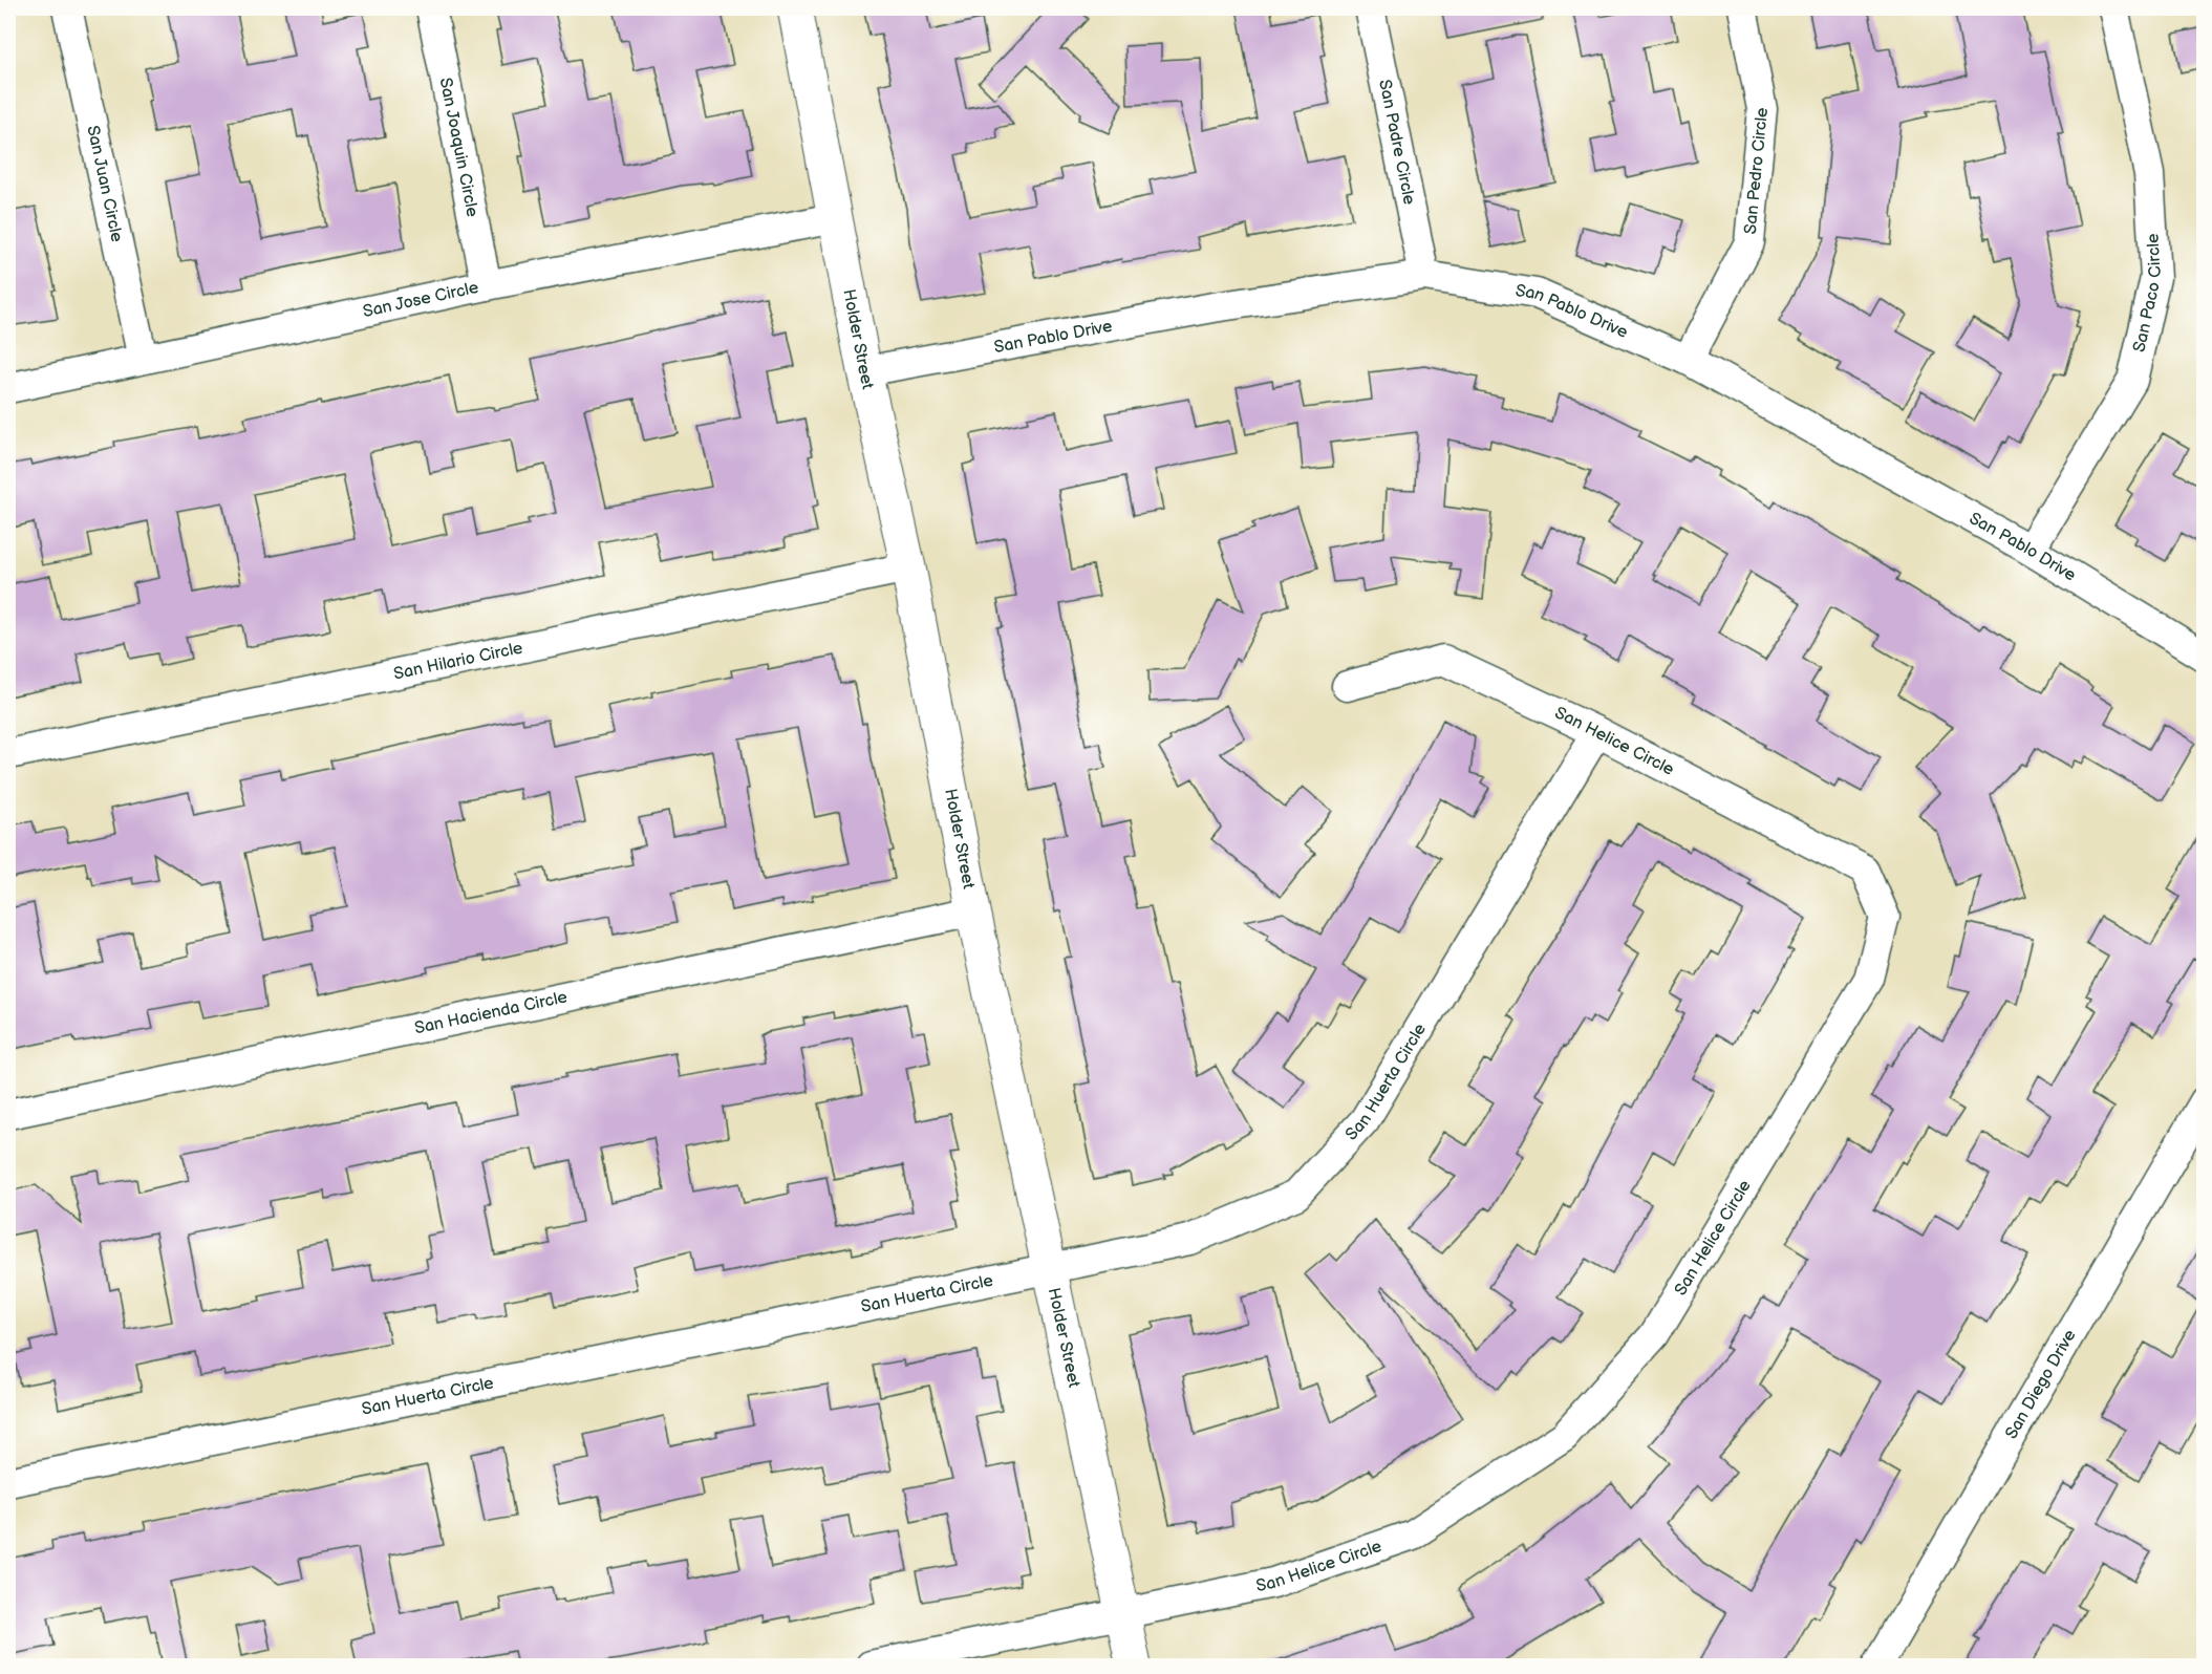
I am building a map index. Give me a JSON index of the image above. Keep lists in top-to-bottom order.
{
  "streets": {
    "street": [
      "San Padre Circle",
      "San Joaquin Circle",
      "San Pedro Circle",
      "San Juan Circle",
      "San Paco Circle",
      "San Jose Circle",
      "San Pablo Drive",
      "Holder Street",
      "San Hilario Circle",
      "San Helice Circle",
      "San Hacienda Circle",
      "San Huerta Circle",
      "San Diego Drive"
    ]
  },
  "crossings": [
    ["San Padre Circle", "San Pablo Drive"],
    ["San Joaquin Circle", "San Jose Circle"],
    ["San Pedro Circle", "San Pablo Drive"],
    ["San Juan Circle", "San Jose Circle"],
    ["San Paco Circle", "San Pablo Drive"],
    ["San Jose Circle", "Holder Street"],
    ["San Pablo Drive", "Holder Street"],
    ["Holder Street", "San Hilario Circle"],
    ["Holder Street", "San Helice Circle"],
    ["Holder Street", "San Hacienda Circle"],
    ["Holder Street", "San Huerta Circle"],
    ["San Helice Circle", "San Huerta Circle"]
  ]
}
